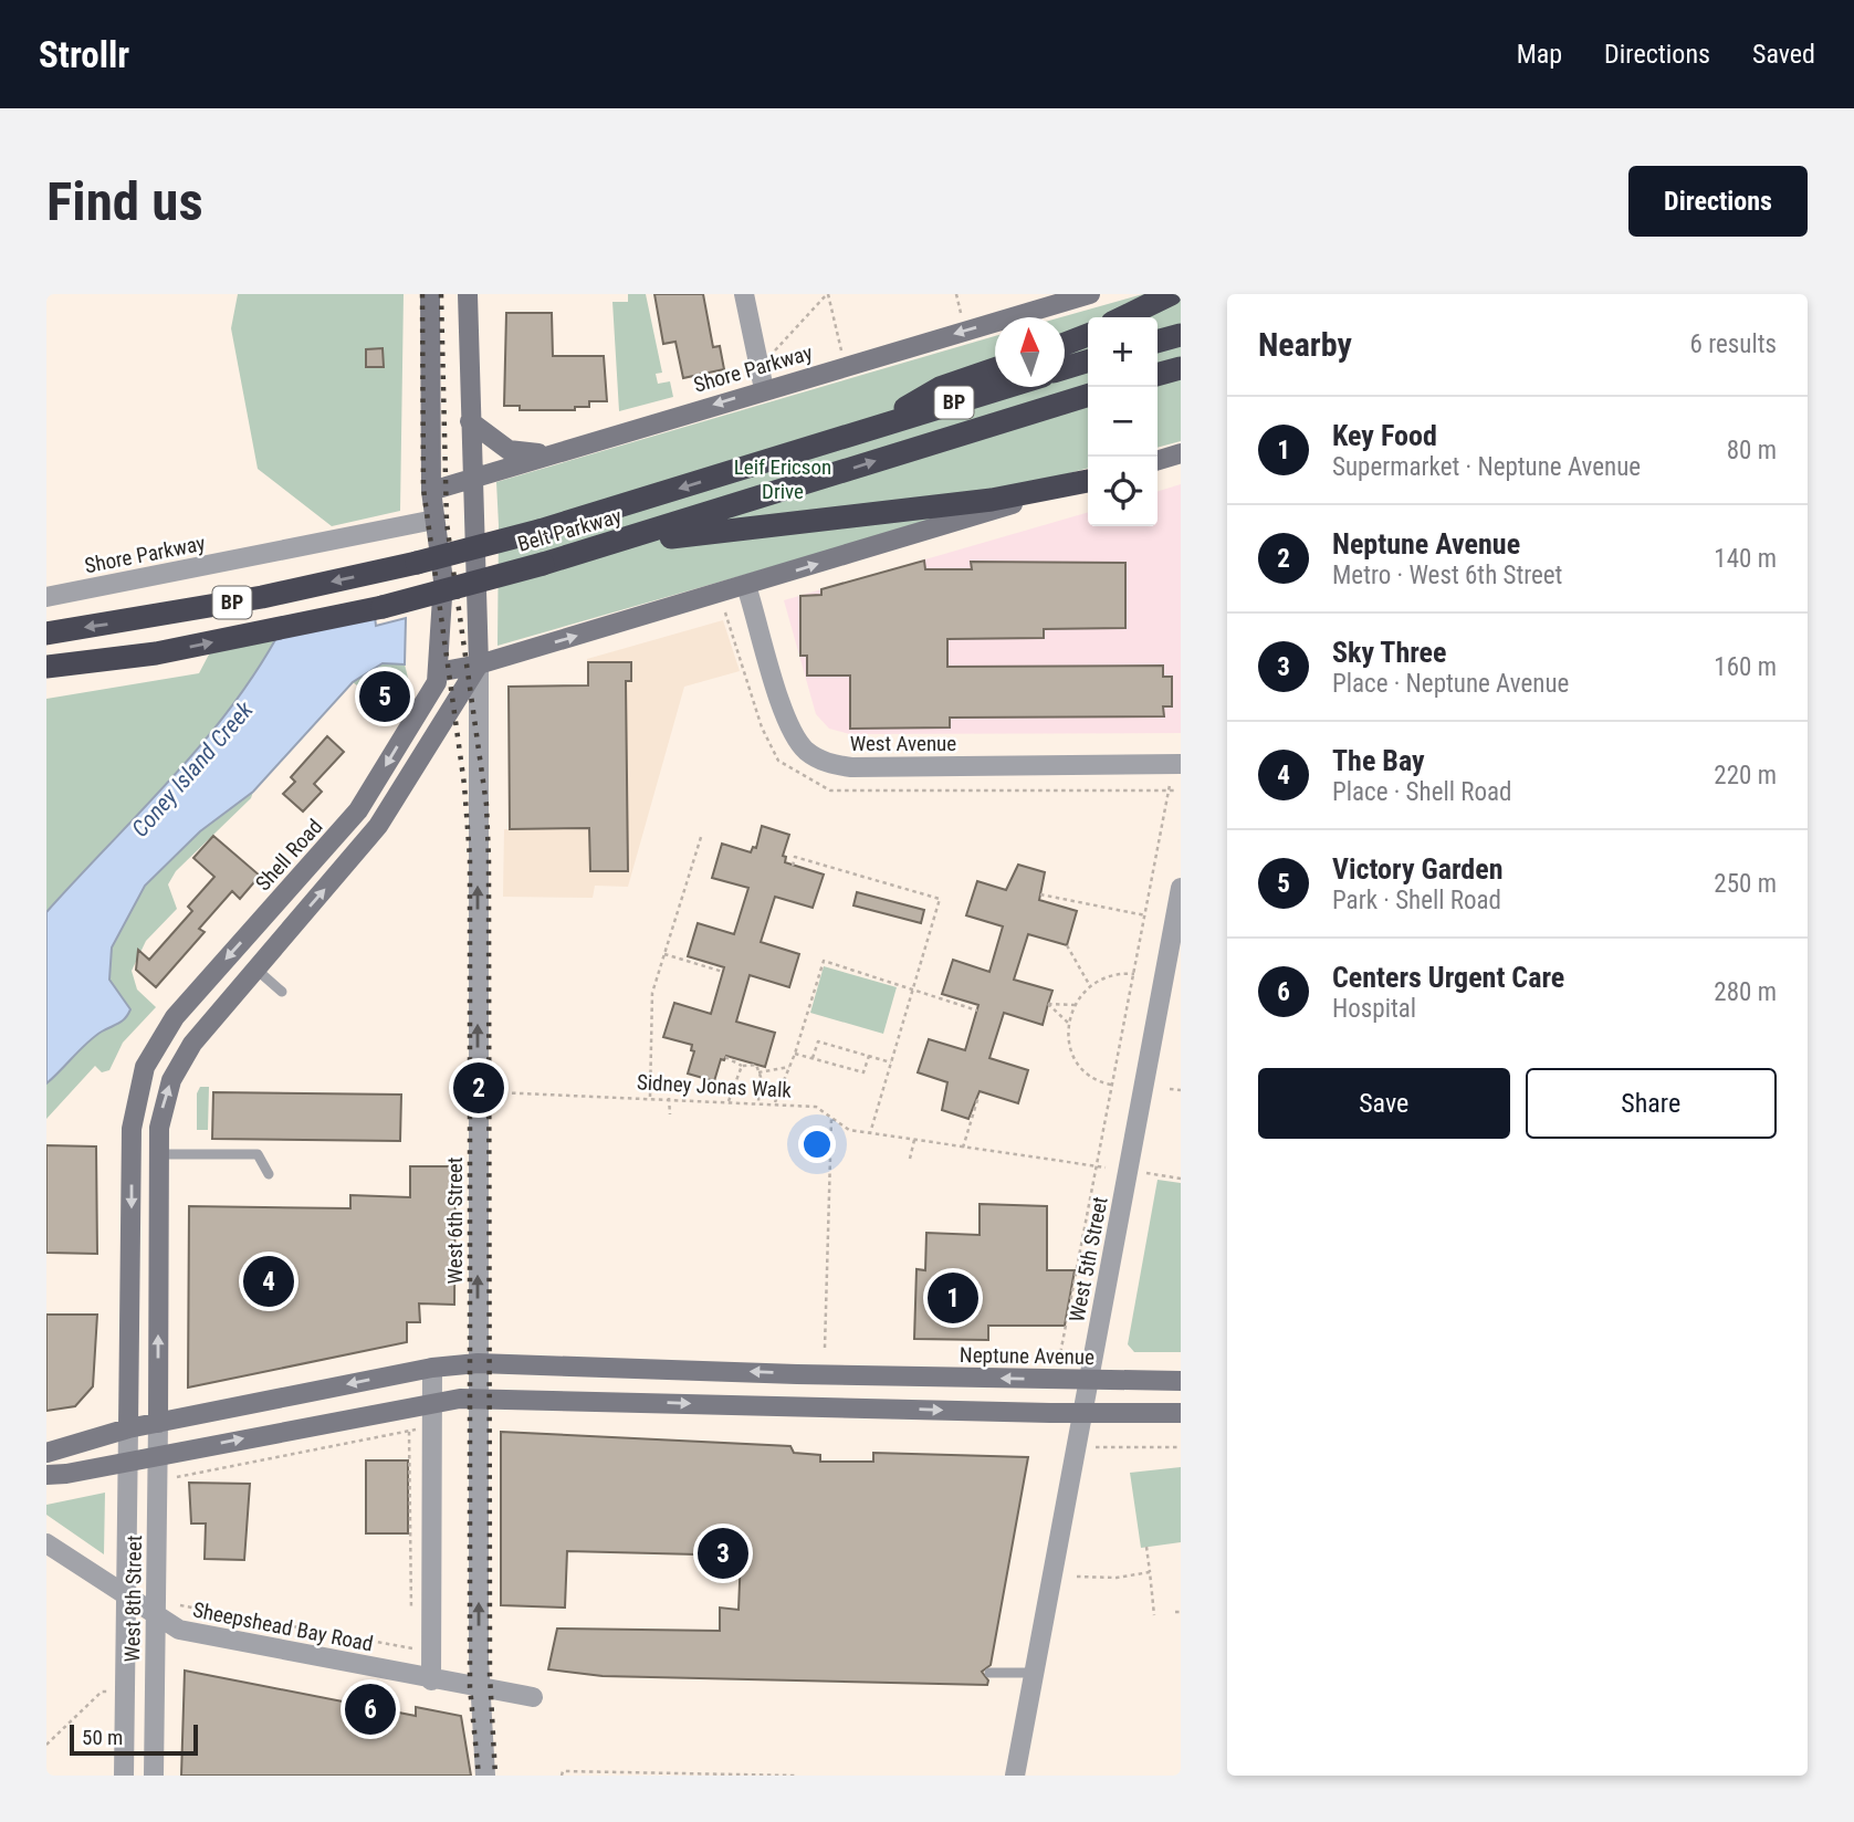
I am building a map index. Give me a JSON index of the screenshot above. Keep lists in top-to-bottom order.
{
  "streets": {
    "highway": ["BP", "Belt Parkway"],
    "main road": ["Shore Parkway", "Shell Road", "Neptune Avenue"],
    "street": [
      "West Avenue",
      "West 6th Street",
      "West 5th Street",
      "West 8th Street",
      "Sheepshead Bay Road"
    ],
    "path": ["Sidney Jonas Walk"]
  },
  "crossings": [
    ["Shore Parkway", "Shell Road"],
    ["Shell Road", "Neptune Avenue"],
    ["Shell Road", "West 8th Street"],
    ["West 6th Street", "Neptune Avenue"],
    ["West 6th Street", "Sheepshead Bay Road"],
    ["West 5th Street", "Neptune Avenue"],
    ["Neptune Avenue", "West 8th Street"],
    ["West 8th Street", "Sheepshead Bay Road"]
  ],
  "one_way": ["Shore Parkway", "West 6th Street"],
  "water": ["Coney Island Creek"],
  "parks": ["Leif Ericson Drive"],
  "scale_bar": "50 m",
  "north": "top",
  "page": {
    "header": "Strollr",
    "nav": ["Map", "Directions", "Saved"],
    "buttons": [
      "Directions",
      ["Save", "Share"]
    ],
    "title": "Find us",
    "heading": ["Nearby", "6 results"],
    "map_buttons": ["+", "−"],
    "list": [
      {
        "mark": "1",
        "name": "Key Food",
        "note": "Supermarket · Neptune Avenue",
        "value": "80 m"
      },
      {
        "mark": "2",
        "name": "Neptune Avenue",
        "note": "Metro · West 6th Street",
        "value": "140 m"
      },
      {
        "mark": "3",
        "name": "Sky Three",
        "note": "Place · Neptune Avenue",
        "value": "160 m"
      },
      {
        "mark": "4",
        "name": "The Bay",
        "note": "Place · Shell Road",
        "value": "220 m"
      },
      {
        "mark": "5",
        "name": "Victory Garden",
        "note": "Park · Shell Road",
        "value": "250 m"
      },
      {
        "mark": "6",
        "name": "Centers Urgent Care",
        "note": "Hospital",
        "value": "280 m"
      }
    ],
    "pins": [
      "5",
      "2",
      "4",
      "1",
      "3",
      "6"
    ],
    "scale": "50 m"
  }
}
